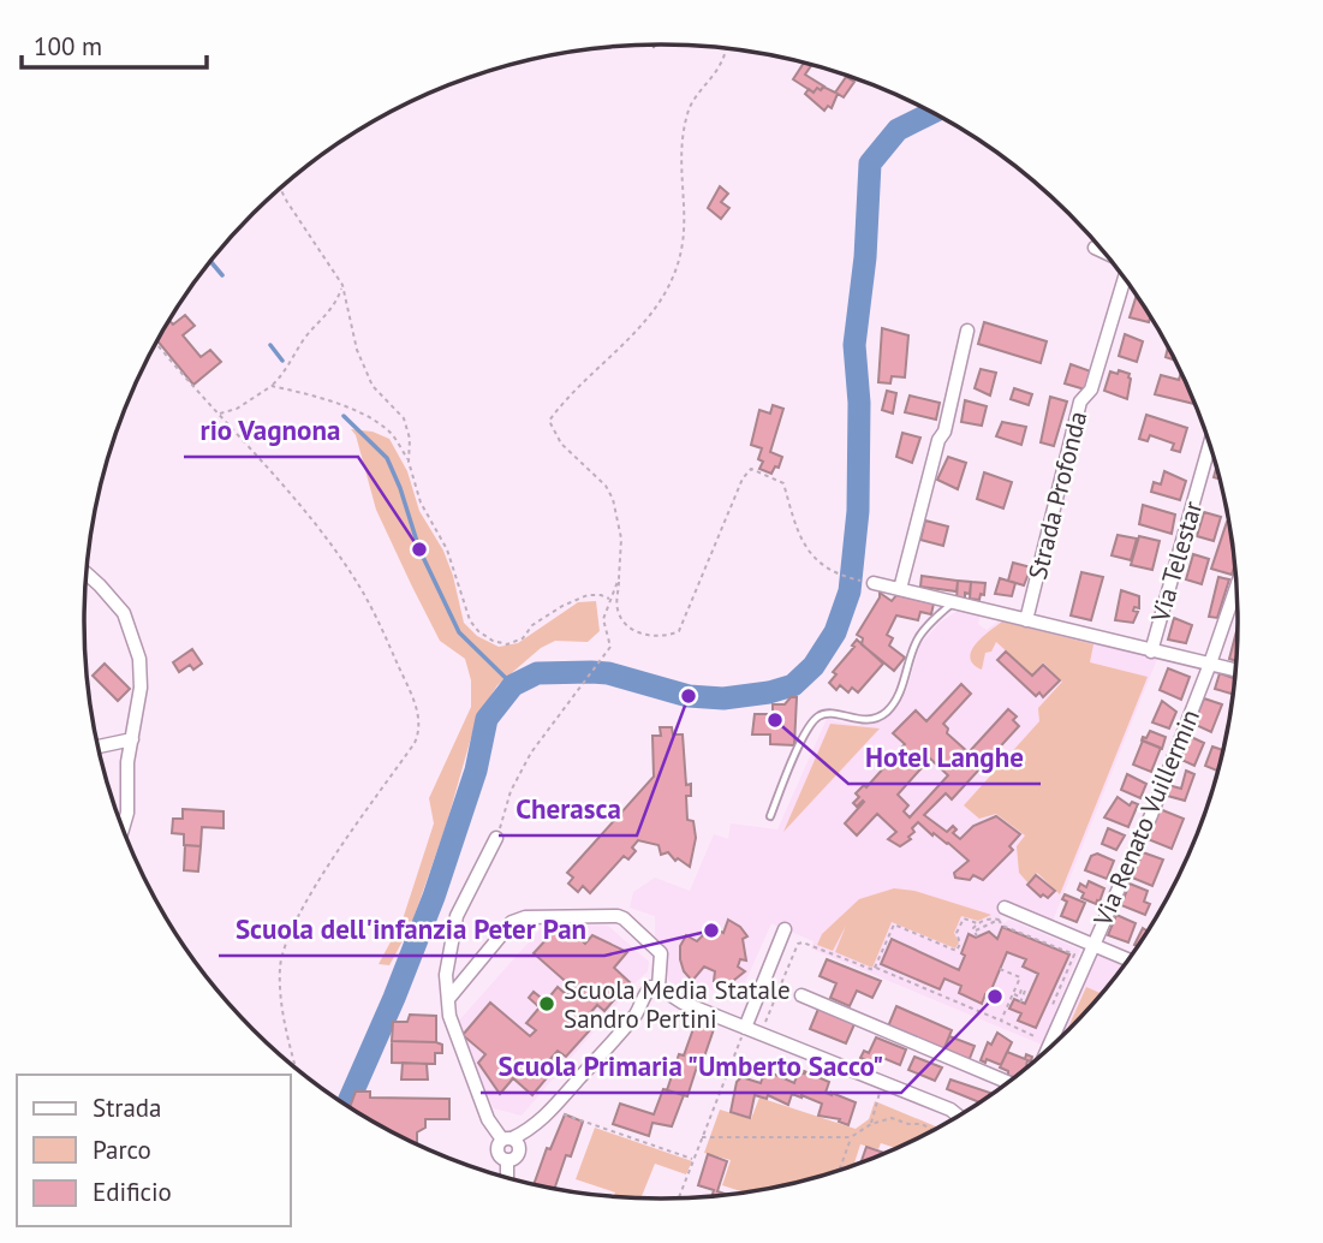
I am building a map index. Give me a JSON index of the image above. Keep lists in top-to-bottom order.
{
  "streets": {
    "street": ["Strada Profonda", "Via Telestar", "Via Renato Vuillermin"]
  },
  "places": [
    "rio Vagnona",
    "Cherasca",
    "Hotel Langhe",
    "Scuola dell'infanzia Peter Pan",
    "Scuola Primaria \"Umberto Sacco\"",
    "Scuola Media Statale Sandro Pertini"
  ],
  "legend": ["Strada", "Parco", "Edificio"],
  "scale_bar": "100 m"
}
